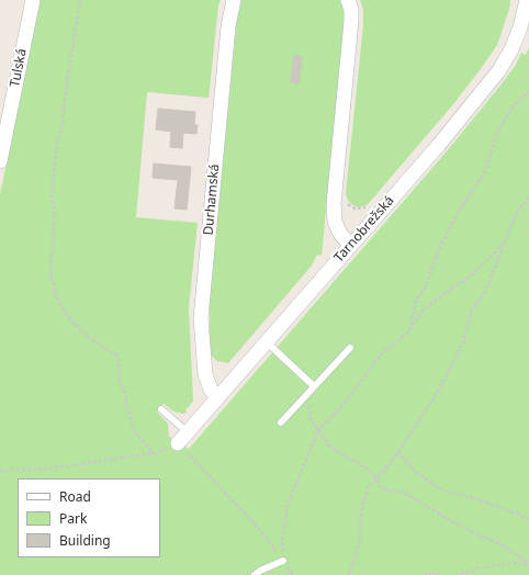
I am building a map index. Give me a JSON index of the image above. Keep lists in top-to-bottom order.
{
  "streets": {
    "street": ["Tulská", "Durhamská", "Tarnobrežská"]
  },
  "crossings": [
    ["Durhamská", "Tarnobrežská"]
  ],
  "legend": ["Road", "Park", "Building"]
}
